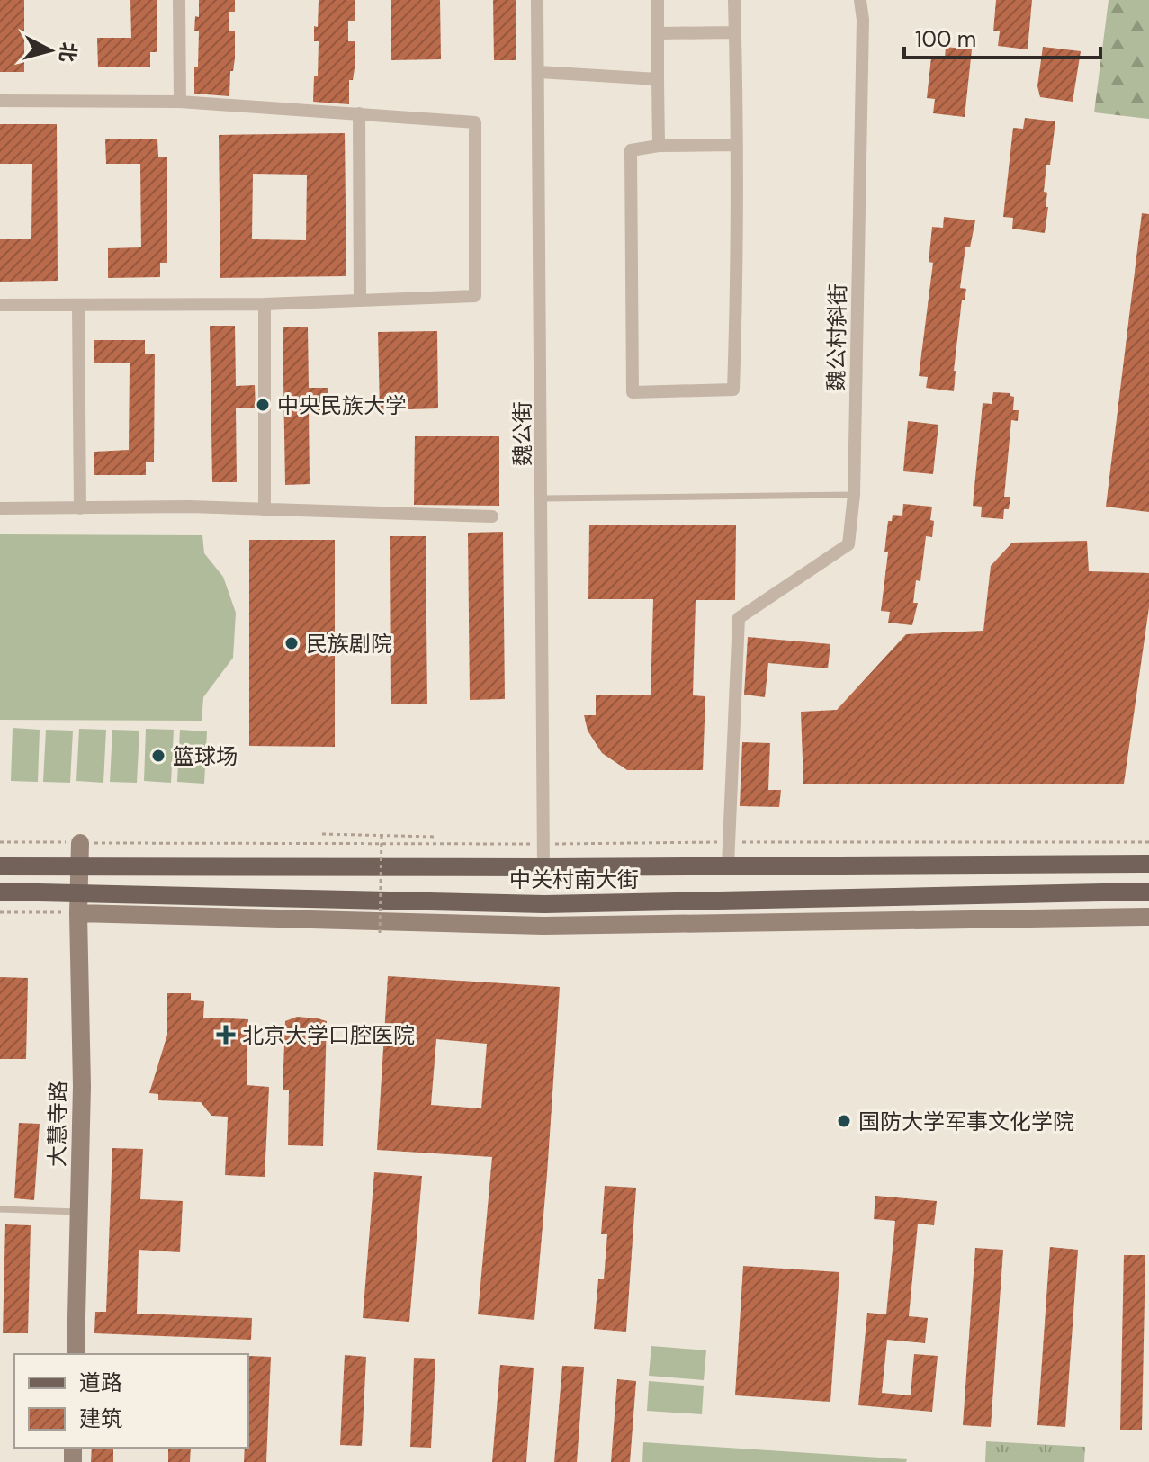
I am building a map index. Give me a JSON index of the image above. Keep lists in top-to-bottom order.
{
  "streets": {
    "main road": ["中关村南大街"],
    "street": ["魏公村斜街", "魏公街", "大慧寺路"]
  },
  "crossings": [
    ["魏公街", "中关村南大街"],
    ["中关村南大街", "大慧寺路"]
  ],
  "places": {
    "other": [
      "中央民族大学",
      "民族剧院",
      "篮球场",
      "国防大学军事文化学院"
    ],
    "health": ["北京大学口腔医院"]
  },
  "legend": ["道路", "建筑"],
  "scale_bar": "100 m",
  "north": "right"
}
